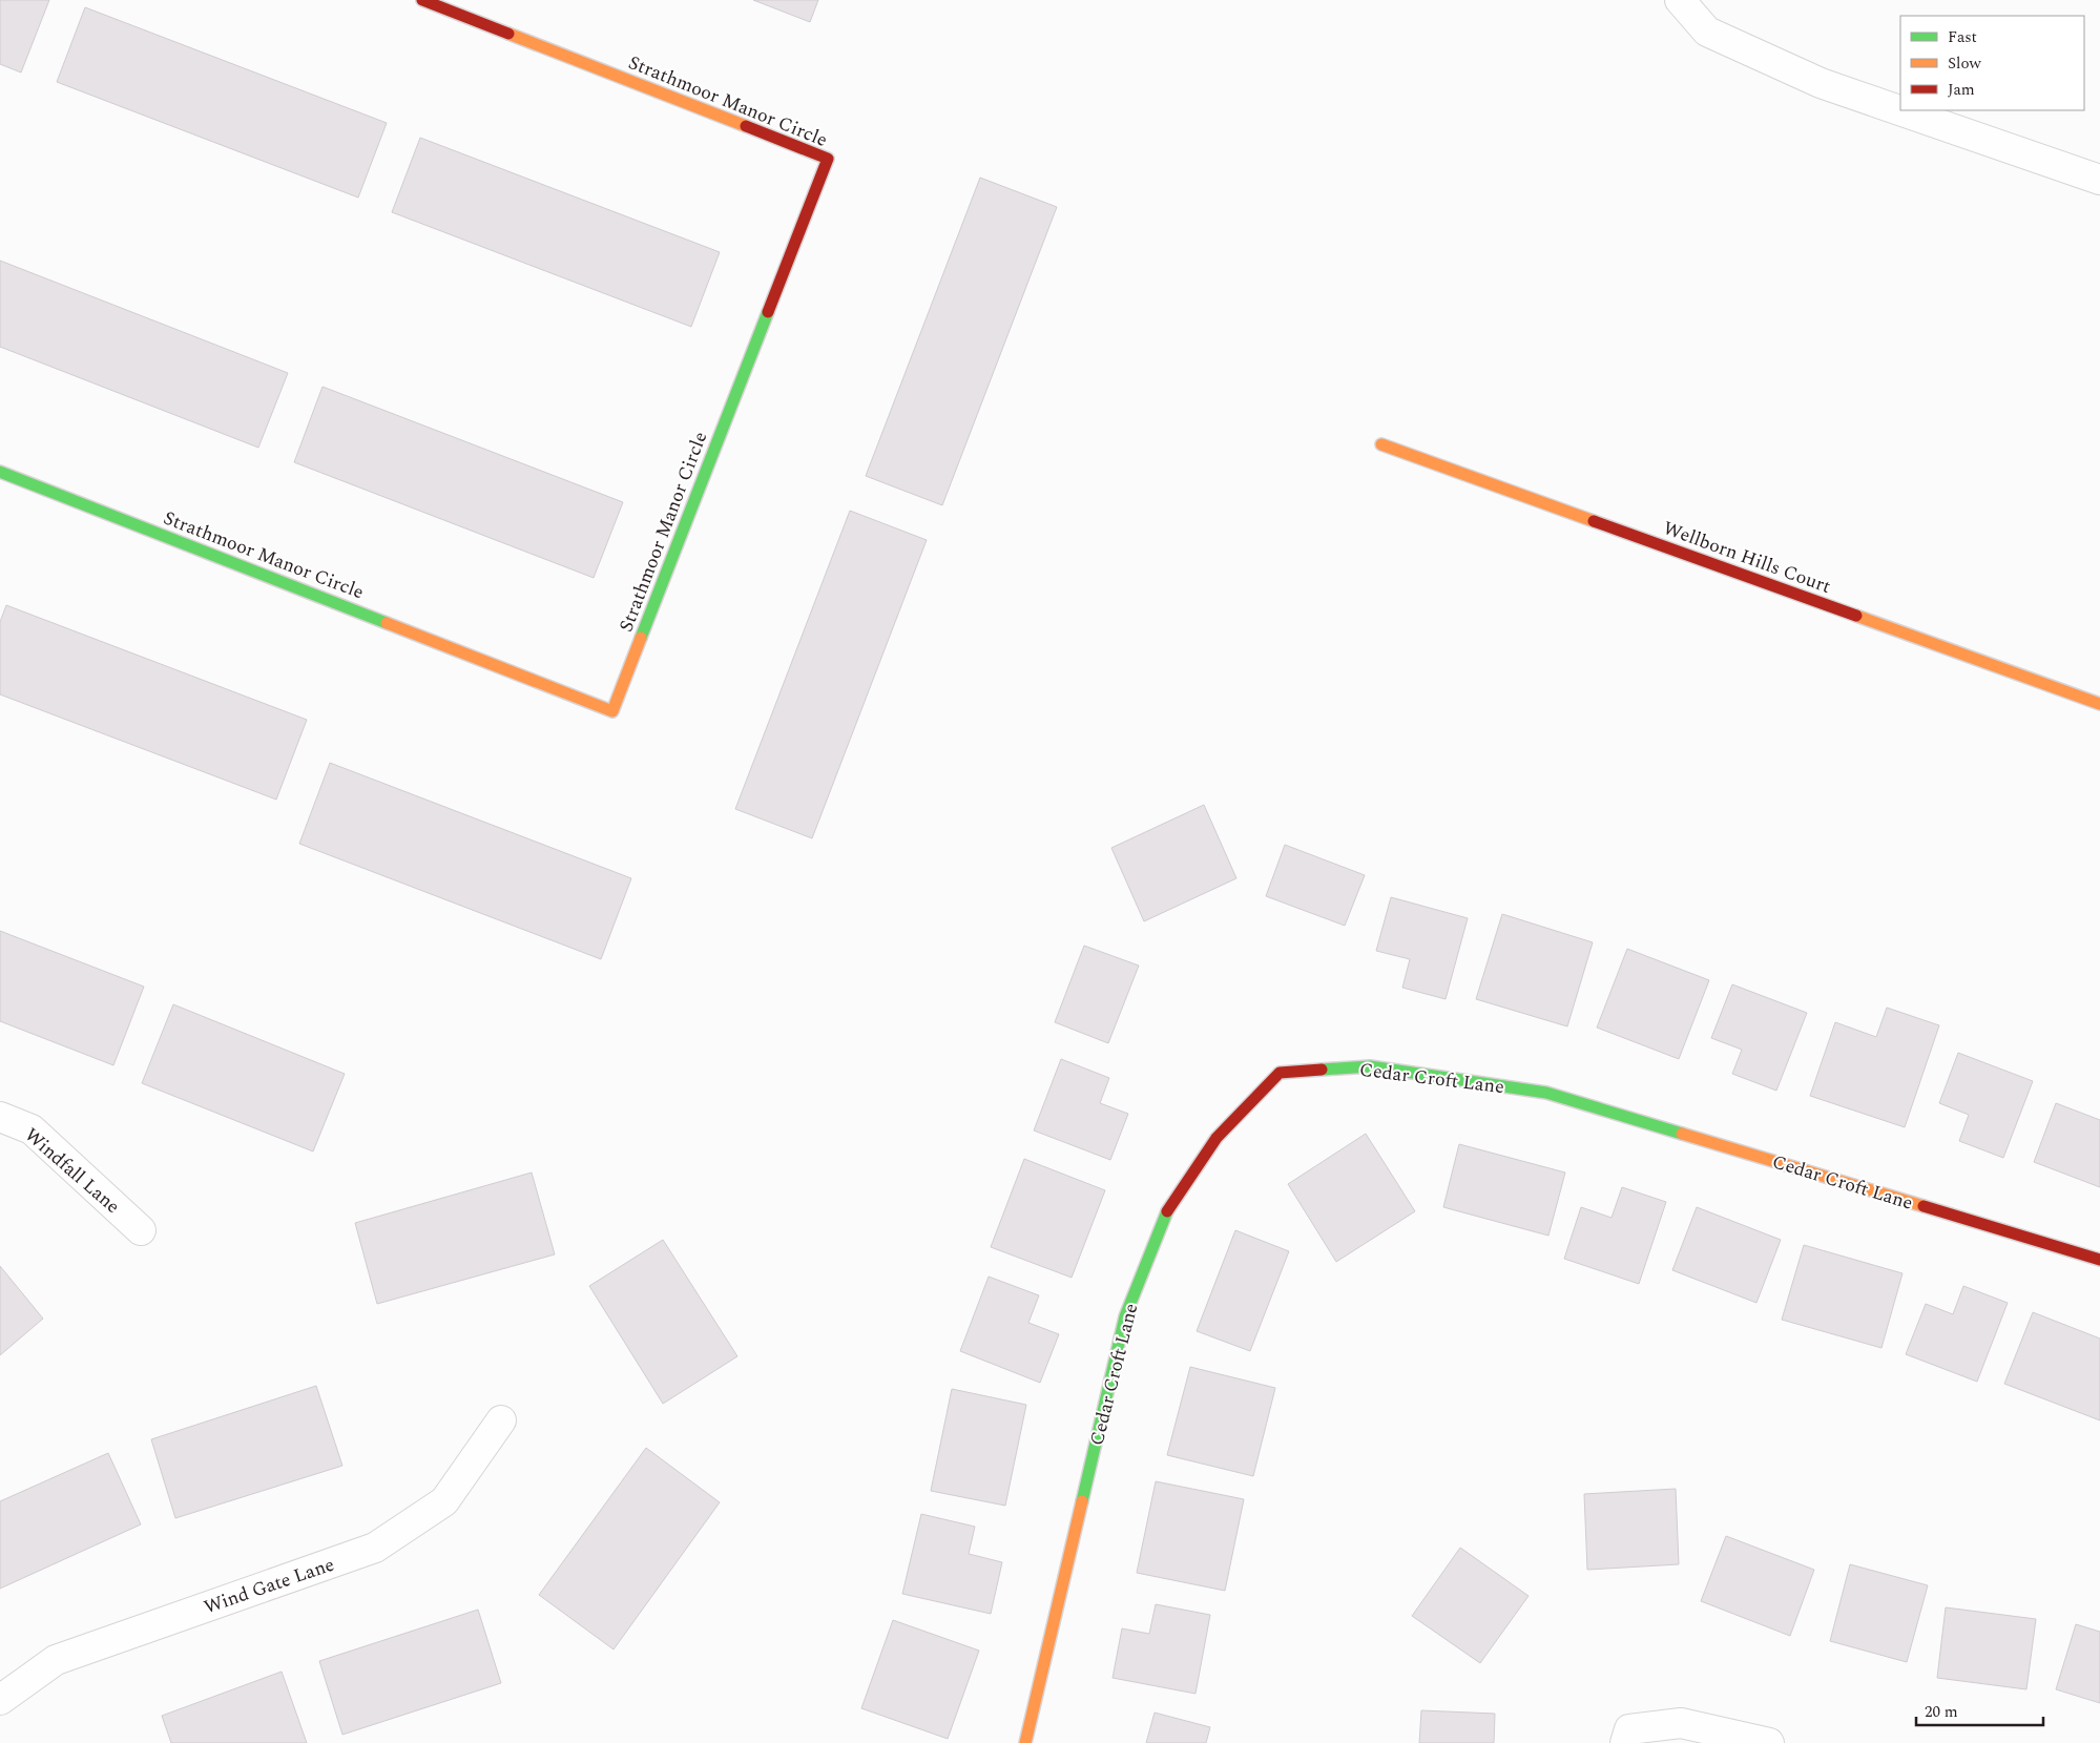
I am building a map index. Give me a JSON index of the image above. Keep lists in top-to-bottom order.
{
  "streets": {
    "street": [
      "Strathmoor Manor Circle",
      "Wellborn Hills Court",
      "Cedar Croft Lane",
      "Windfall Lane",
      "Wind Gate Lane"
    ]
  },
  "legend": ["Fast", "Slow", "Jam"],
  "scale_bar": "20 m"
}
